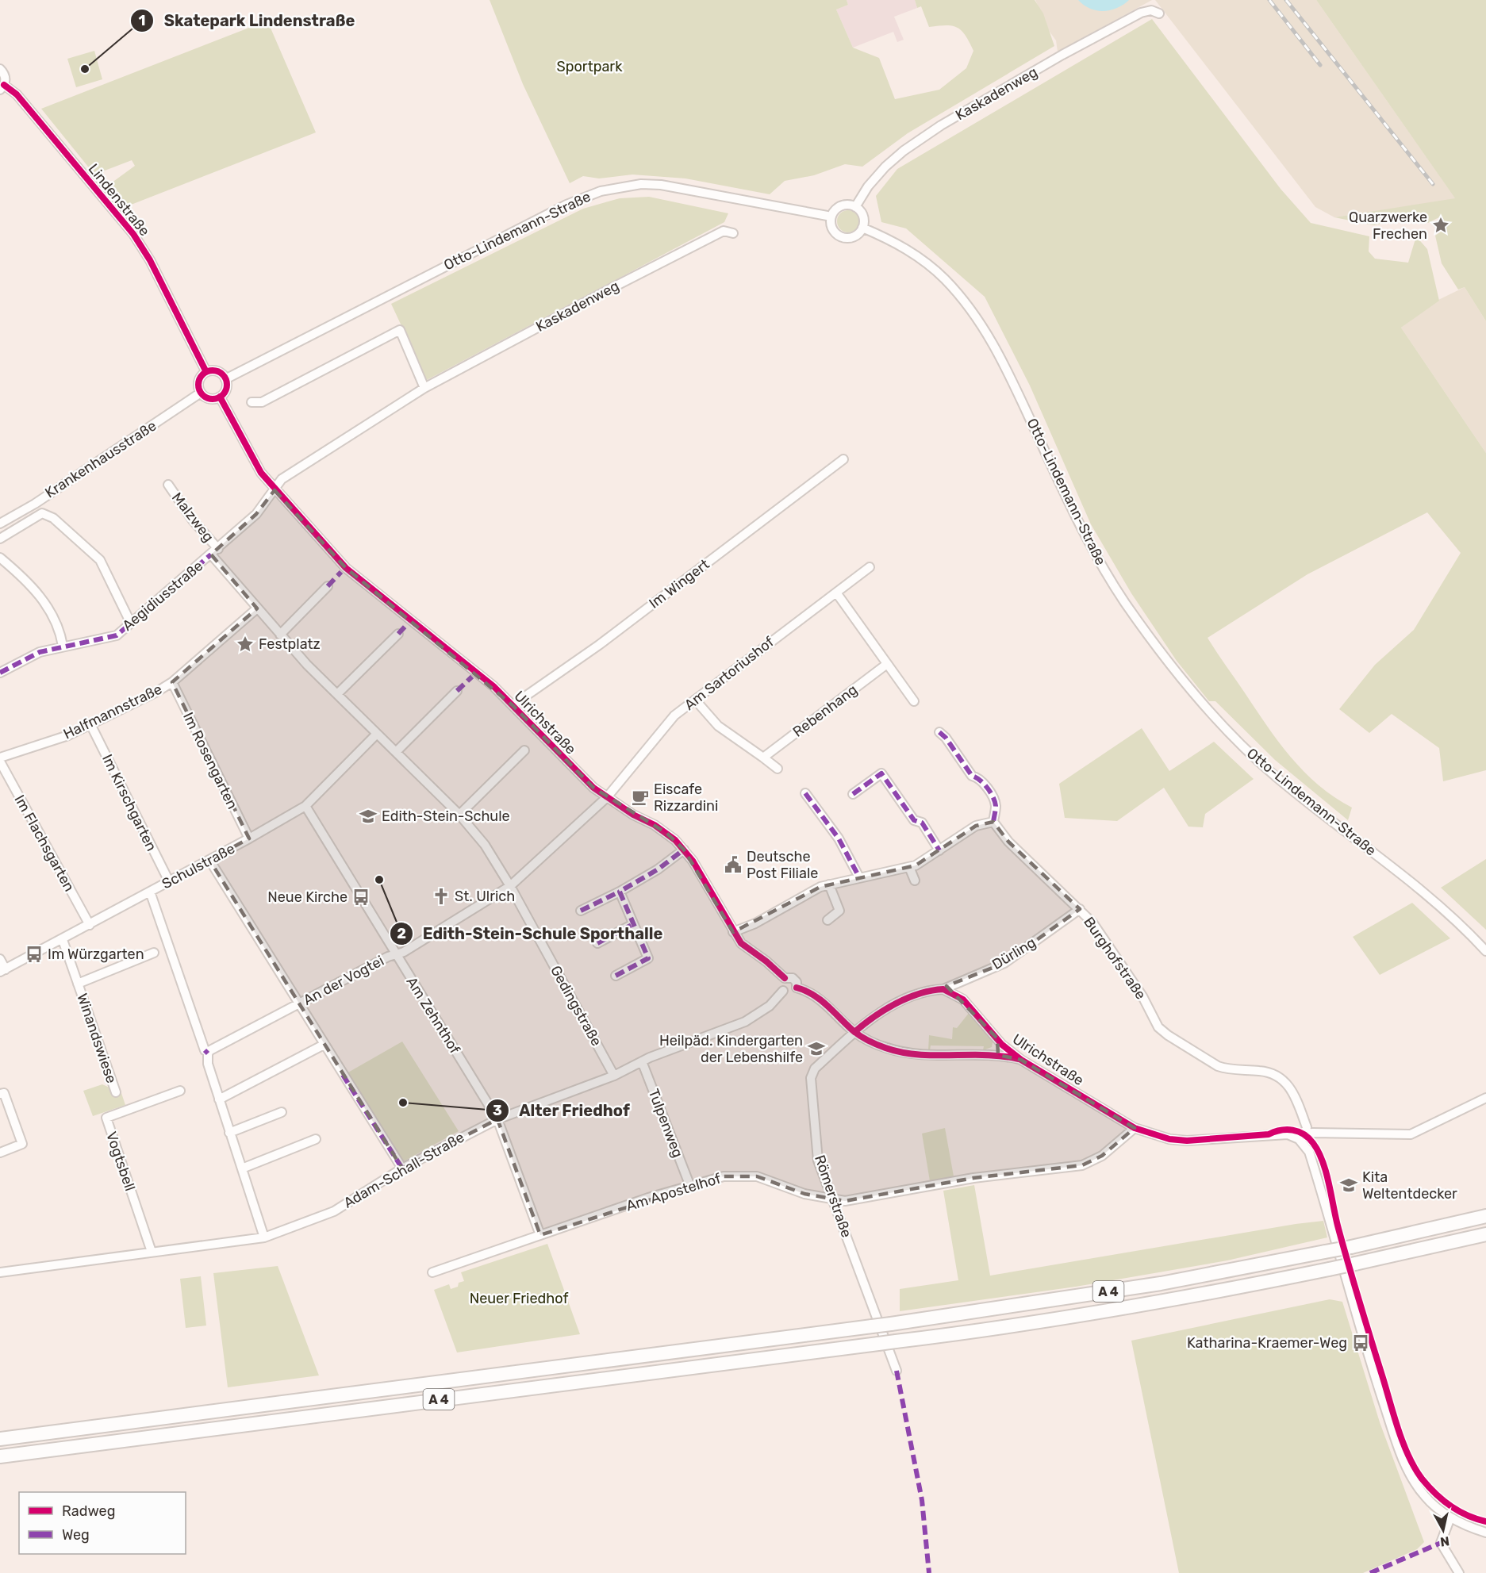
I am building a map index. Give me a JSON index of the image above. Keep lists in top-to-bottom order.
{
  "streets": {
    "highway": ["A 4"],
    "street": [
      "Kaskadenweg",
      "Lindenstraße",
      "Otto-Lindemann-Straße",
      "Krankenhausstraße",
      "Malzweg",
      "Im Wingert",
      "Aegidiusstraße",
      "Am Sartoriushof",
      "Rebenhang",
      "Halfmannstraße",
      "Ulrichstraße",
      "Im Rosengarten",
      "Im Kirschgarten",
      "Im Flachsgarten",
      "Schulstraße",
      "Dürling",
      "Burghofstraße",
      "An der Vogtei",
      "Gedingstraße",
      "Am Zehnthof",
      "Winandswiese",
      "Tulpenweg",
      "Vogtsbell",
      "Adam-Schall-Straße",
      "Am Apostelhof",
      "Römerstraße"
    ]
  },
  "crossings": [
    ["Kaskadenweg", "Otto-Lindemann-Straße"],
    ["Kaskadenweg", "Aegidiusstraße"],
    ["Kaskadenweg", "Ulrichstraße"],
    ["Lindenstraße", "Otto-Lindemann-Straße"],
    ["Lindenstraße", "Krankenhausstraße"],
    ["Otto-Lindemann-Straße", "Krankenhausstraße"],
    ["Malzweg", "Aegidiusstraße"],
    ["Im Wingert", "Ulrichstraße"],
    ["Aegidiusstraße", "Ulrichstraße"],
    ["Aegidiusstraße", "Gedingstraße"],
    ["Am Sartoriushof", "Ulrichstraße"],
    ["Am Sartoriushof", "An der Vogtei"],
    ["Halfmannstraße", "Im Rosengarten"],
    ["Halfmannstraße", "Im Kirschgarten"],
    ["Halfmannstraße", "Gedingstraße"],
    ["Ulrichstraße", "Dürling"],
    ["Ulrichstraße", "Burghofstraße"],
    ["Ulrichstraße", "An der Vogtei"],
    ["Ulrichstraße", "Adam-Schall-Straße"],
    ["Ulrichstraße", "Am Apostelhof"],
    ["Im Rosengarten", "Schulstraße"],
    ["Im Kirschgarten", "Schulstraße"],
    ["Im Flachsgarten", "Schulstraße"],
    ["Schulstraße", "Gedingstraße"],
    ["Schulstraße", "Am Zehnthof"],
    ["Schulstraße", "Winandswiese"],
    ["Dürling", "Burghofstraße"],
    ["An der Vogtei", "Gedingstraße"],
    ["An der Vogtei", "Am Zehnthof"],
    ["An der Vogtei", "Adam-Schall-Straße"],
    ["Gedingstraße", "Adam-Schall-Straße"],
    ["Am Zehnthof", "Adam-Schall-Straße"],
    ["Am Zehnthof", "Am Apostelhof"],
    ["Tulpenweg", "Adam-Schall-Straße"],
    ["Tulpenweg", "Am Apostelhof"],
    ["Vogtsbell", "Adam-Schall-Straße"],
    ["Am Apostelhof", "Römerstraße"]
  ],
  "parks": ["Sportpark", "Neuer Friedhof"],
  "places": {
    "other": ["Skatepark Lindenstraße", "Edith-Stein-Schule Sporthalle", "Alter Friedhof"],
    "place": ["Quarzwerke Frechen", "Festplatz"],
    "cafe": ["Eiscafe Rizzardini"],
    "school or university": ["Edith-Stein-Schule", "Heilpäd. Kindergarten der Lebenshilfe", "Kita Weltentdecker"],
    "public building": ["Deutsche Post Filiale"],
    "church": ["St. Ulrich"],
    "bus stop": ["Neue Kirche", "Im Würzgarten", "Katharina-Kraemer-Weg"]
  },
  "legend": ["Radweg", "Weg"],
  "north": "bottom"
}
